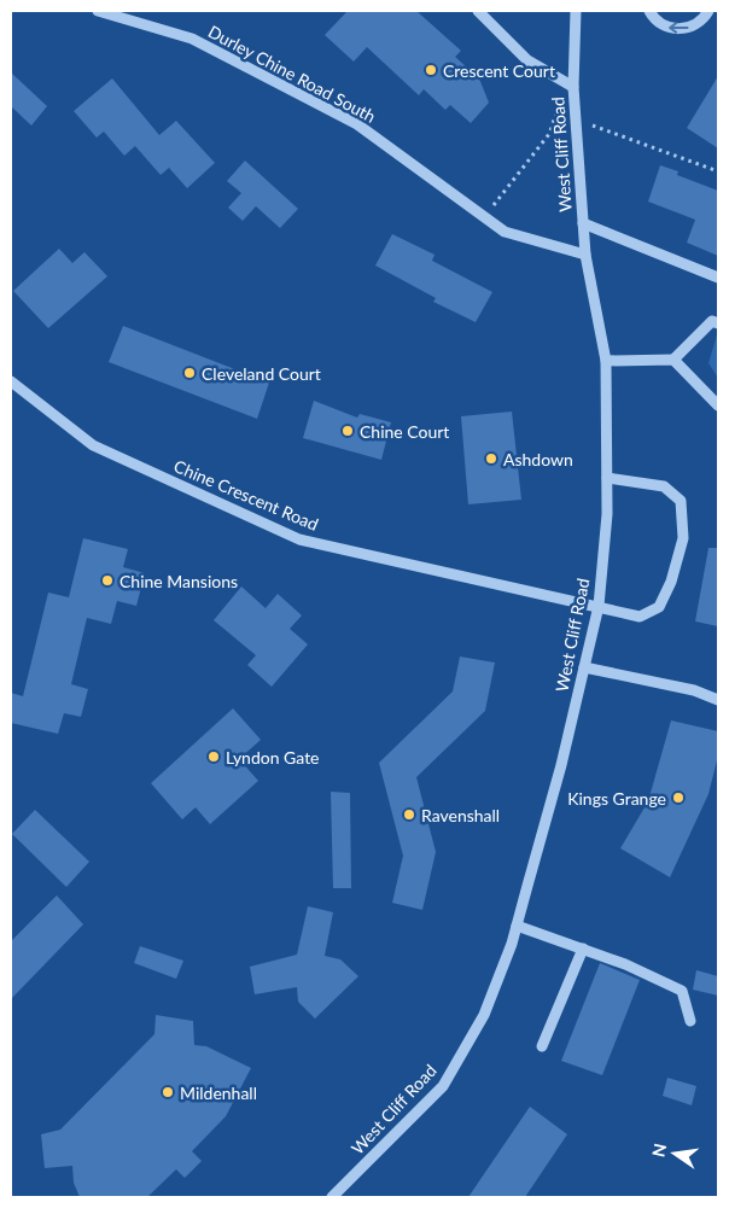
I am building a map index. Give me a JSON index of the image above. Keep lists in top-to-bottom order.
{
  "streets": {
    "street": ["Durley Chine Road South", "West Cliff Road", "Chine Crescent Road"]
  },
  "crossings": [
    ["Durley Chine Road South", "West Cliff Road"],
    ["West Cliff Road", "Chine Crescent Road"]
  ],
  "places": [
    "Crescent Court",
    "Cleveland Court",
    "Chine Court",
    "Ashdown",
    "Chine Mansions",
    "Lyndon Gate",
    "Kings Grange",
    "Ravenshall",
    "Mildenhall"
  ],
  "north": "left"
}
